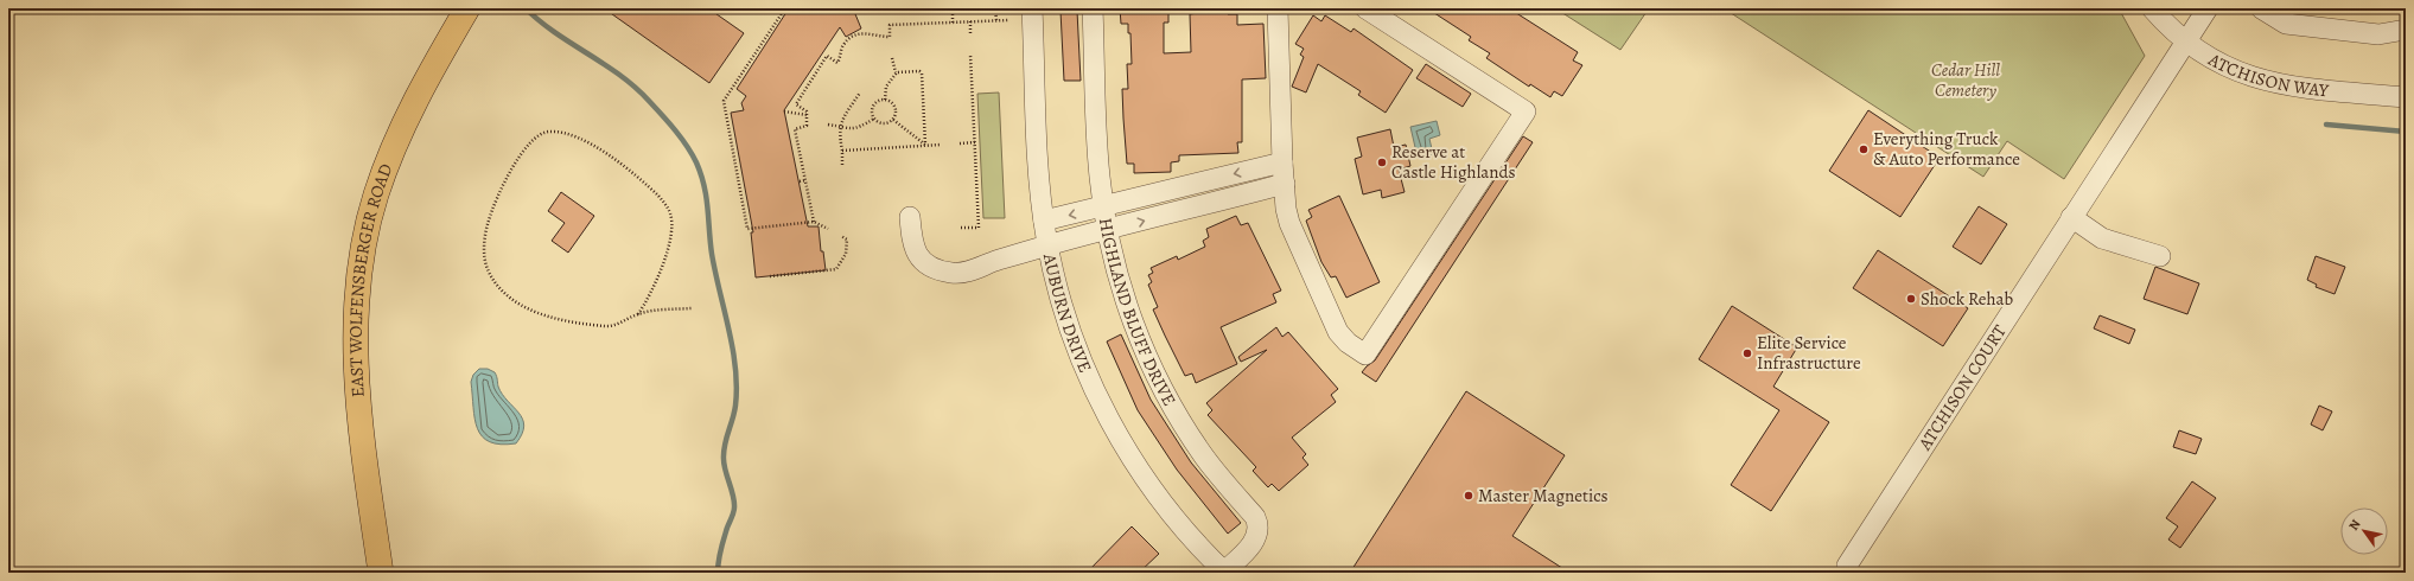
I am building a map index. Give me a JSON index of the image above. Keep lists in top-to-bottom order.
{
  "streets": {
    "main road": ["EAST WOLFENSBERGER ROAD"],
    "street": [
      "ATCHISON WAY",
      "HIGHLAND BLUFF DRIVE",
      "AUBURN DRIVE",
      "ATCHISON COURT"
    ]
  },
  "crossings": [
    ["ATCHISON WAY", "ATCHISON COURT"],
    ["HIGHLAND BLUFF DRIVE", "AUBURN DRIVE"]
  ],
  "parks": ["Cedar Hill Cemetery"],
  "places": [
    "Everything Truck & Auto Performance",
    "Reserve at Castle Highlands",
    "Shock Rehab",
    "Elite Service Infrastructure",
    "Master Magnetics"
  ],
  "north": "top left"
}
